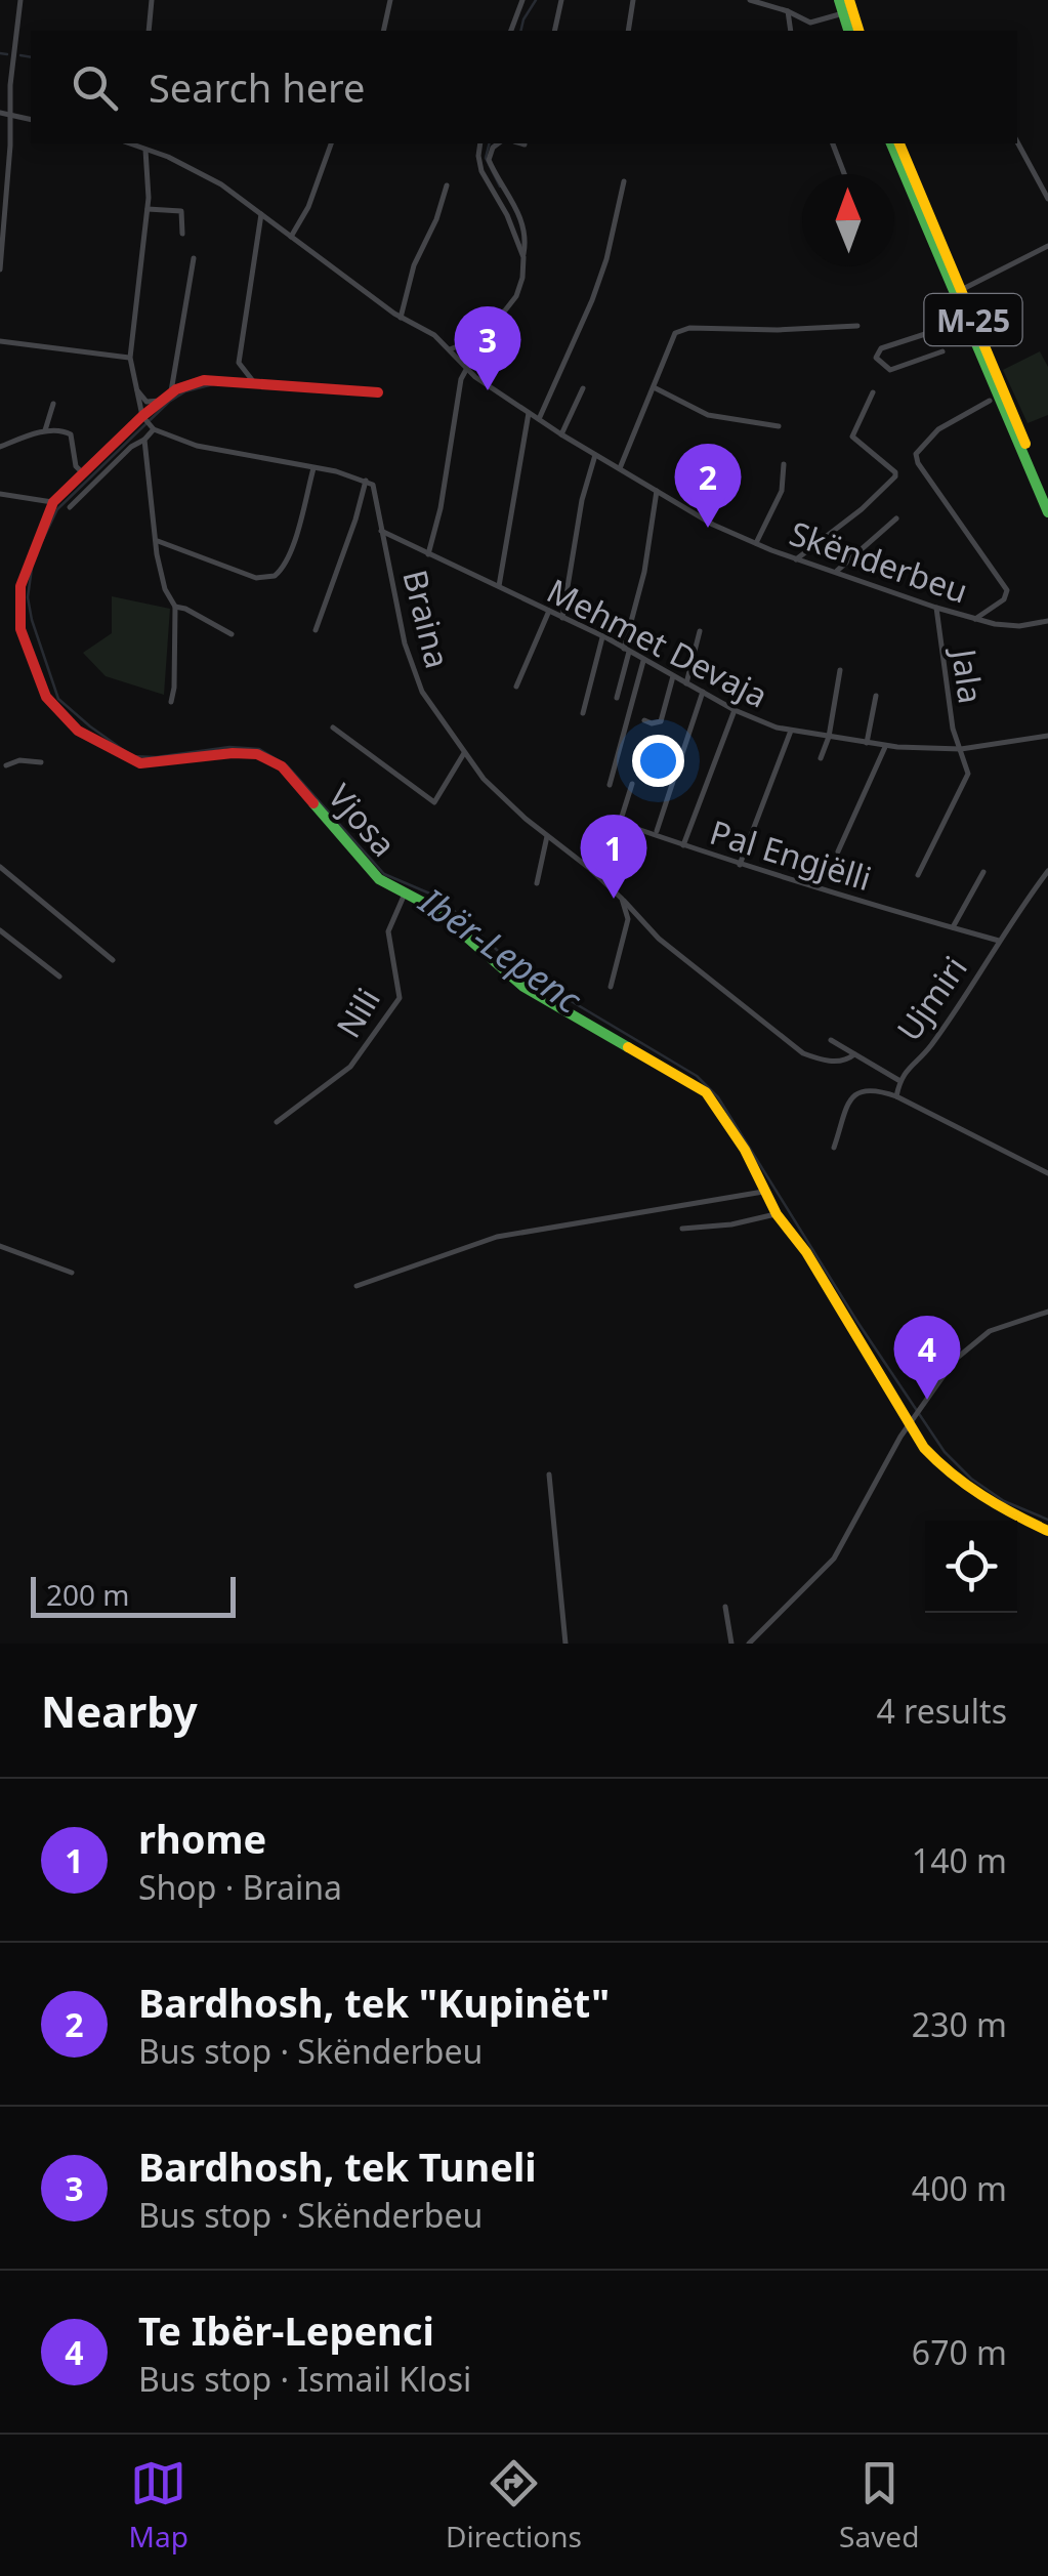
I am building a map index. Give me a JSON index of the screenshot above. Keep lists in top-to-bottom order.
{
  "streets": {
    "street": [
      "M-25",
      "Skënderbeu",
      "Braina",
      "Mehmet Devaja",
      "Jala",
      "Vjosa",
      "Pal Engjëlli",
      "Ujmiri",
      "Nili"
    ]
  },
  "crossings": [
    ["Skënderbeu", "Jala"],
    ["Braina", "Mehmet Devaja"],
    ["Braina", "Ujmiri"],
    ["Mehmet Devaja", "Jala"],
    ["Vjosa", "Nili"],
    ["Pal Engjëlli", "Ujmiri"]
  ],
  "water": ["Ibër-Lepenc"],
  "scale_bar": "200 m",
  "north": "top",
  "page": {
    "search": "Search here",
    "pins": [
      "3",
      "2",
      "1",
      "4"
    ],
    "scale": "200 m",
    "heading": ["Nearby", "4 results"],
    "list": [
      {
        "mark": "1",
        "name": "rhome",
        "note": "Shop · Braina",
        "value": "140 m"
      },
      {
        "mark": "2",
        "name": "Bardhosh, tek \"Kupinët\"",
        "note": "Bus stop · Skënderbeu",
        "value": "230 m"
      },
      {
        "mark": "3",
        "name": "Bardhosh, tek Tuneli",
        "note": "Bus stop · Skënderbeu",
        "value": "400 m"
      },
      {
        "mark": "4",
        "name": "Te Ibër-Lepenci",
        "note": "Bus stop · Ismail Klosi",
        "value": "670 m"
      }
    ],
    "nav": ["Map", "Directions", "Saved"]
  }
}
